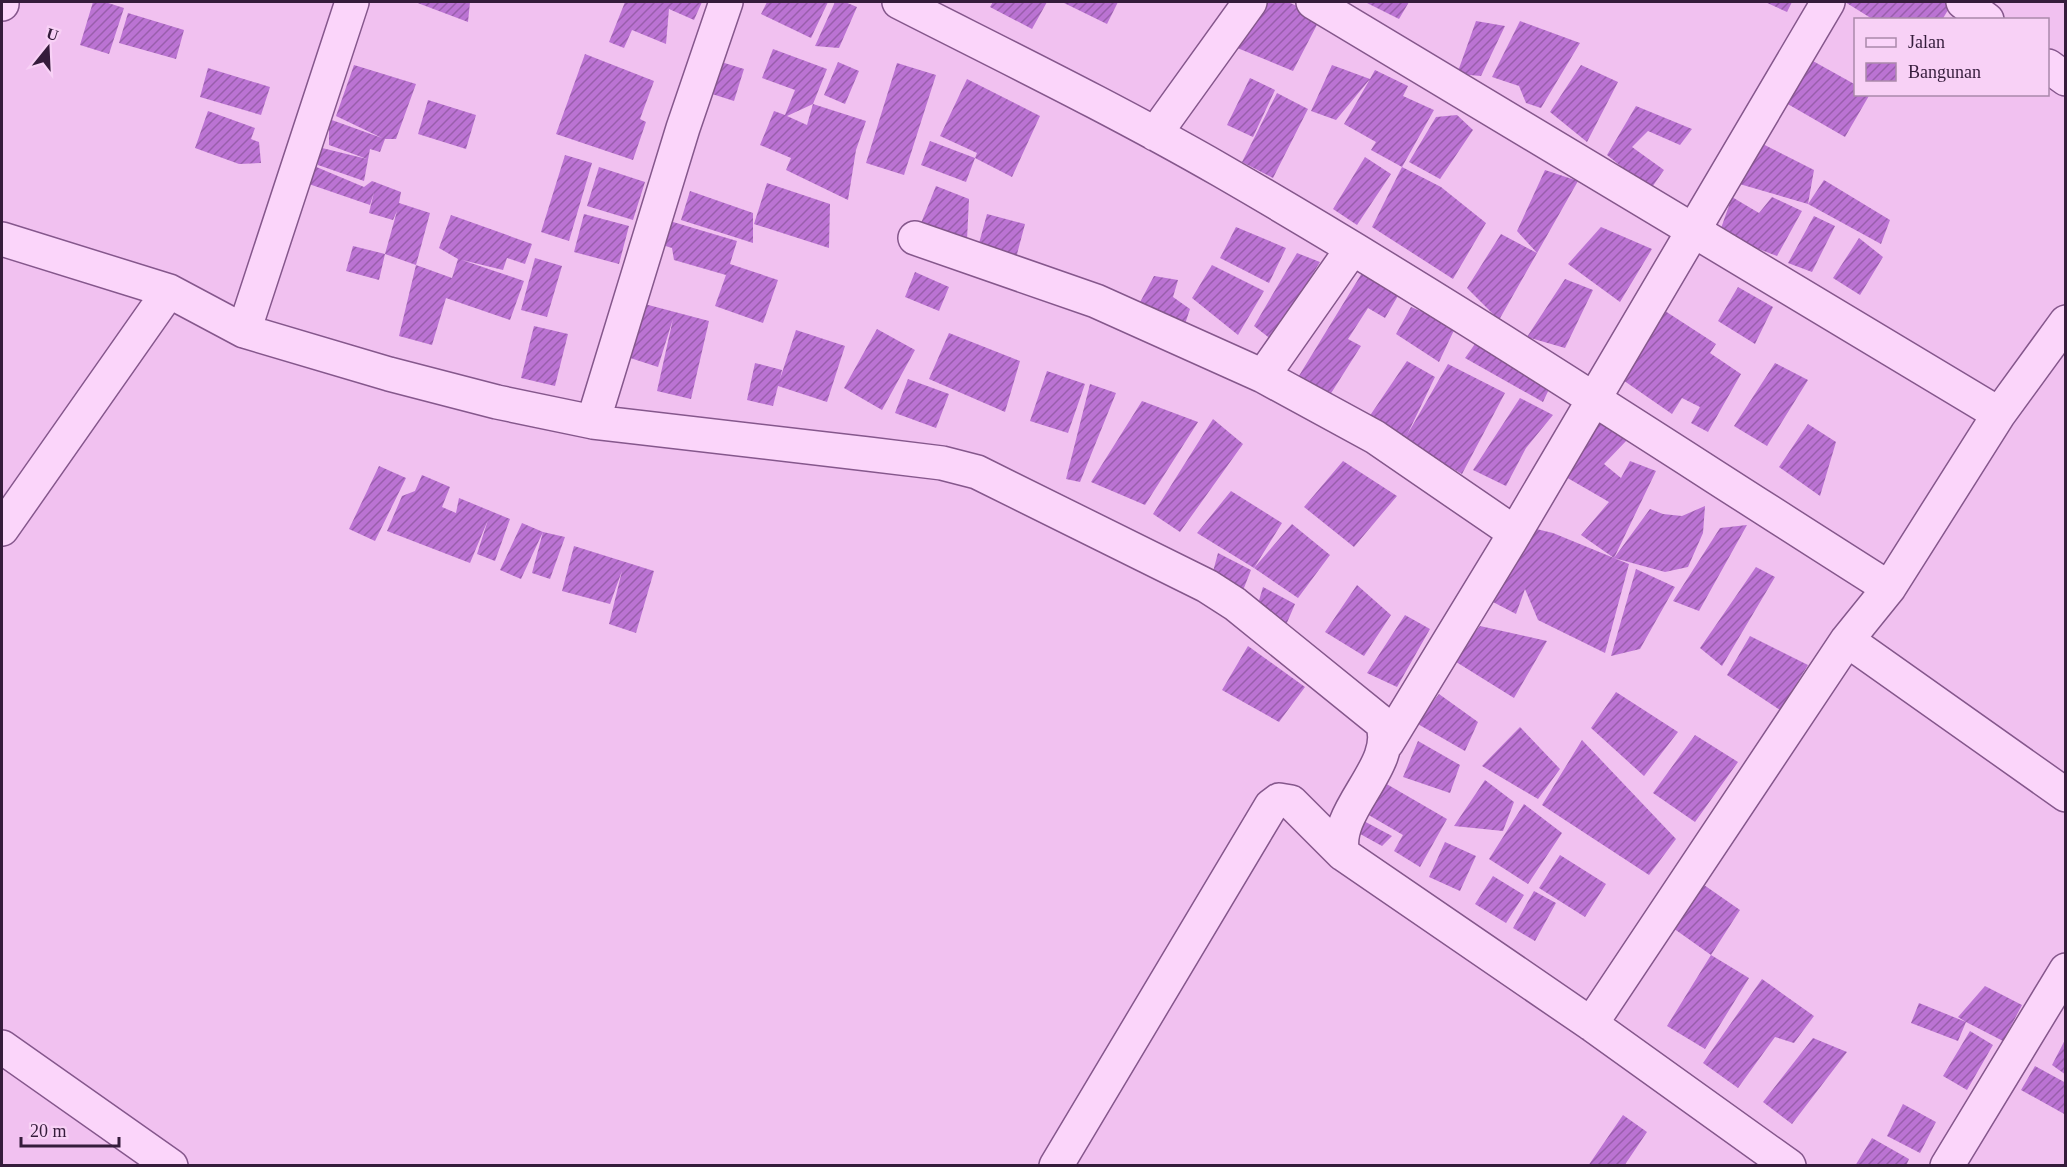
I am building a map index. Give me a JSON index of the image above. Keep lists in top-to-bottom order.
{
  "legend": ["Jalan", "Bangunan"],
  "scale_bar": "20 m",
  "north": "top"
}
